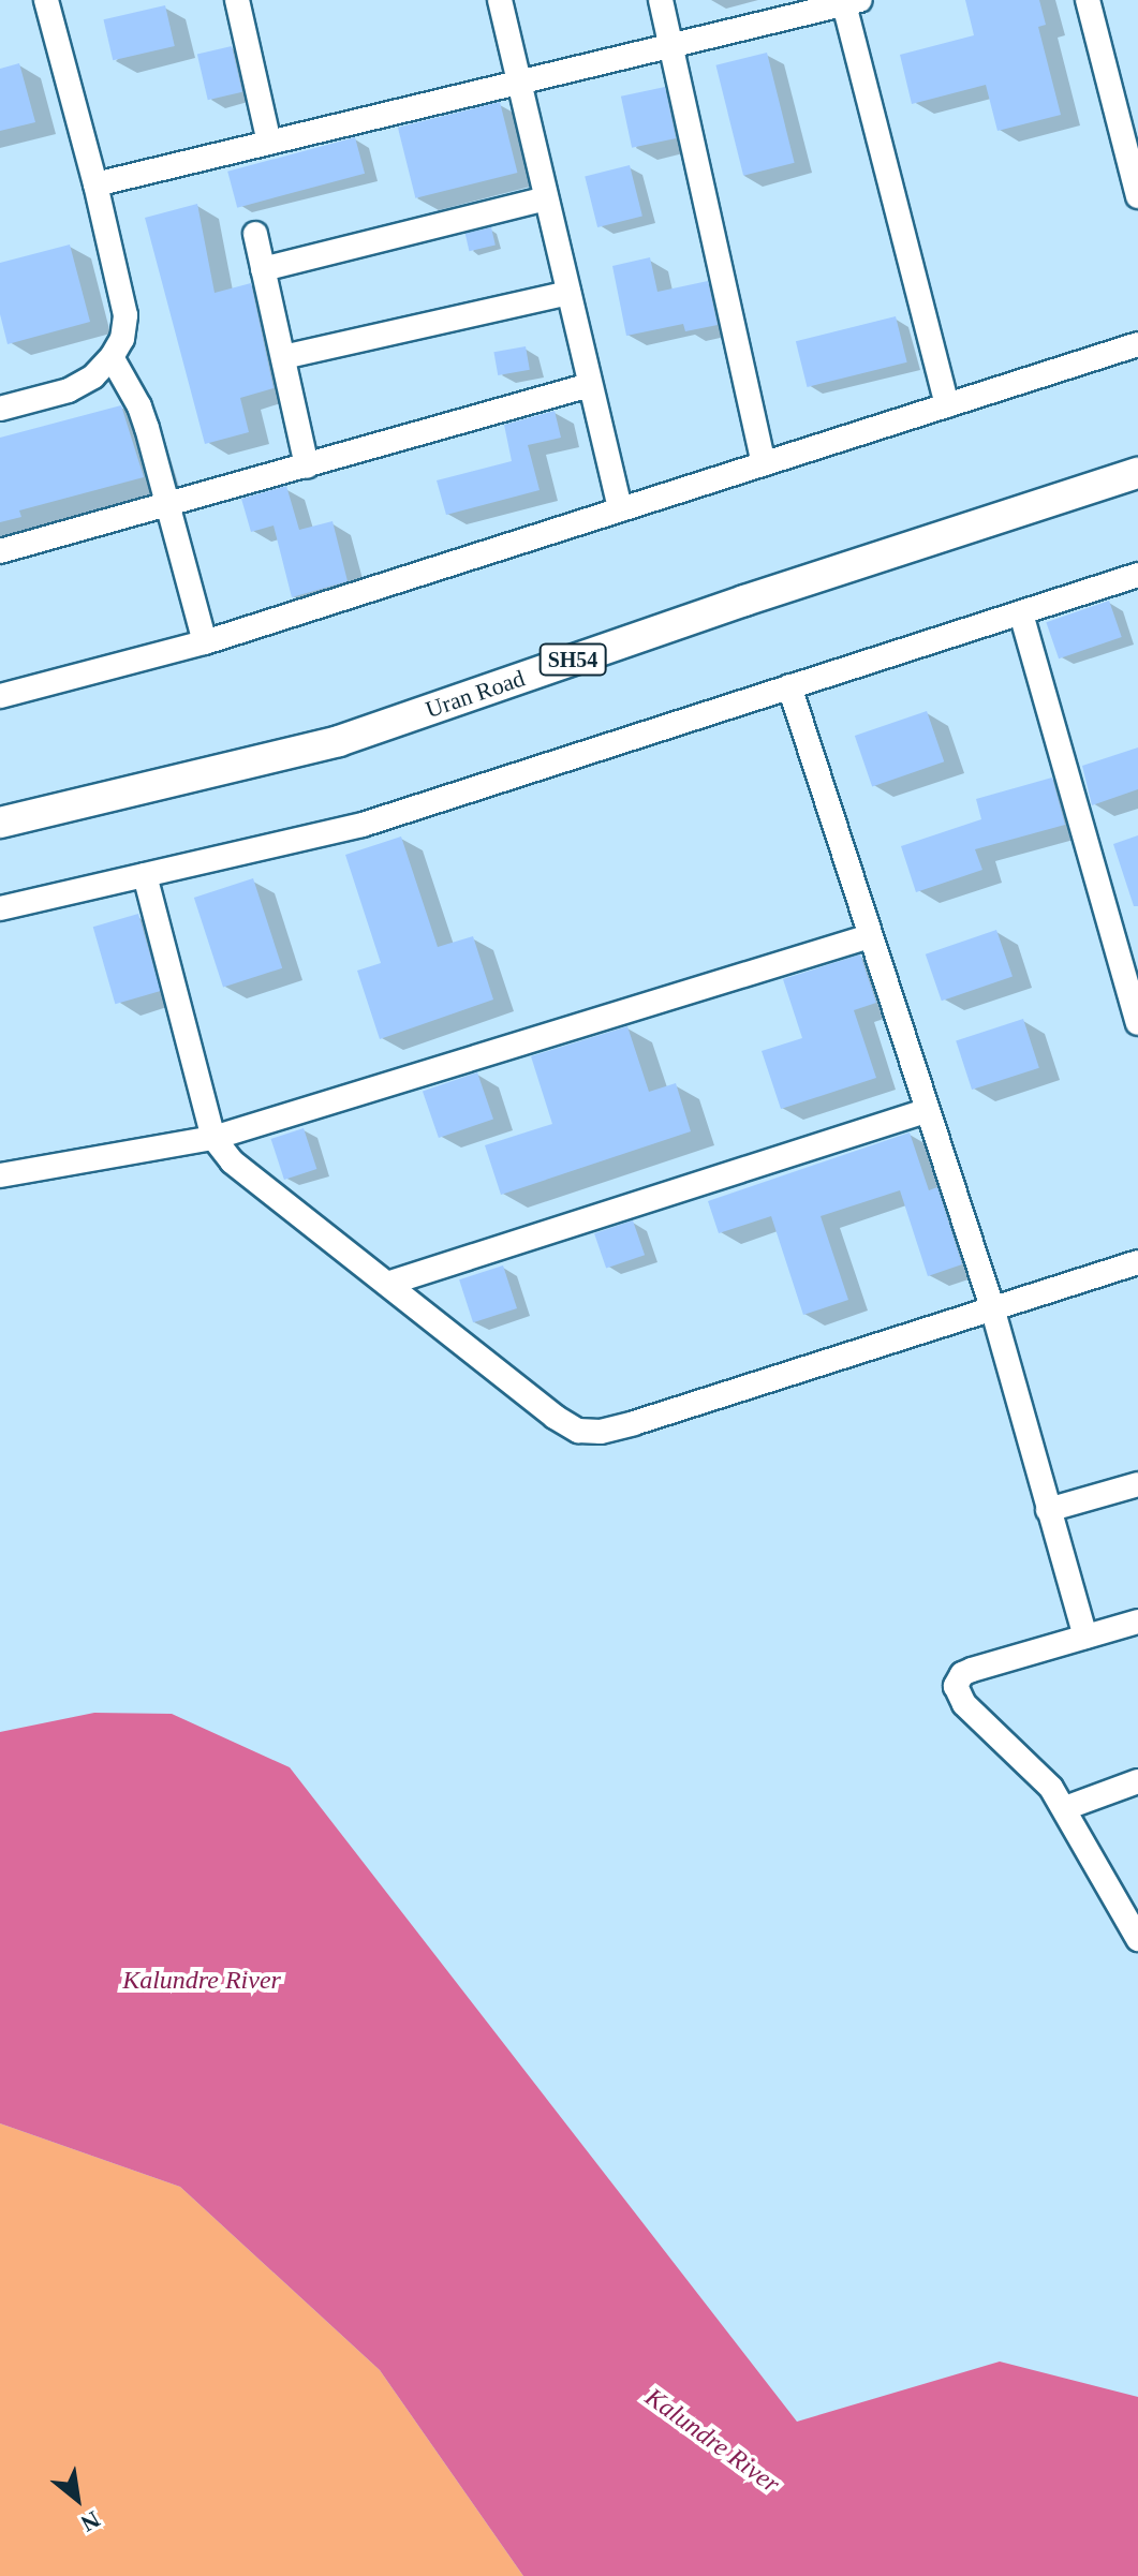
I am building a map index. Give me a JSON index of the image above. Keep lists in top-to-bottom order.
{
  "streets": {
    "main road": ["SH54", "Uran Road"]
  },
  "water": ["Kalundre River"],
  "north": "bottom right"
}
